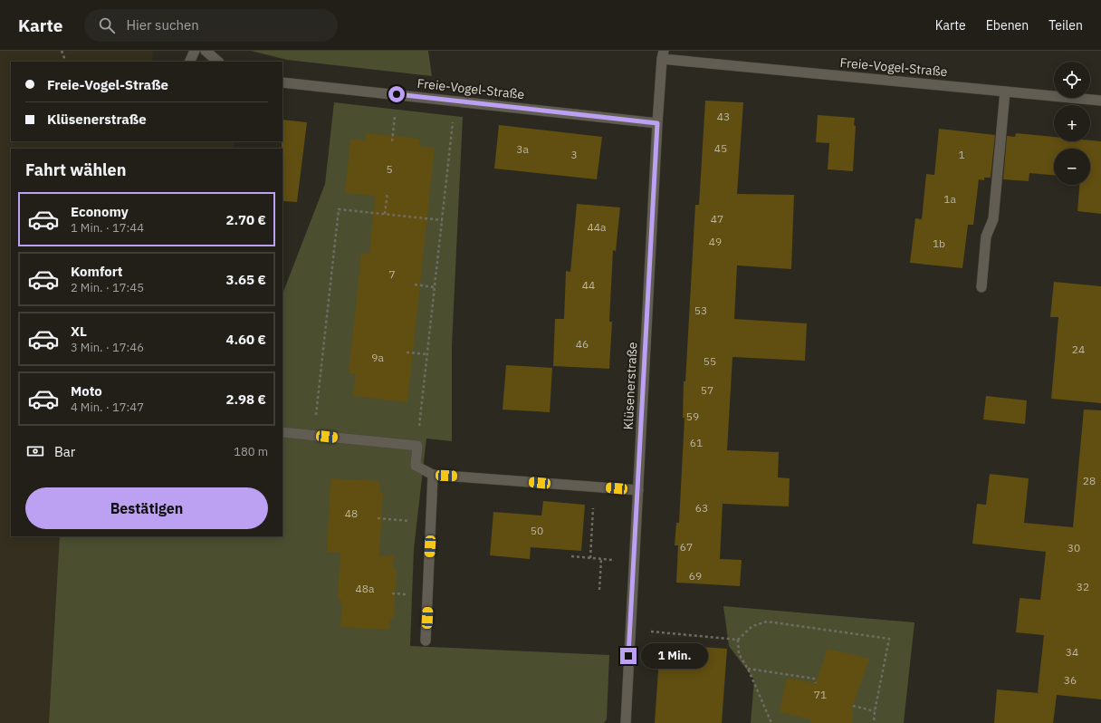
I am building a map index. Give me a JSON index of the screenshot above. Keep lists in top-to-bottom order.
{
  "streets": {
    "street": ["Freie-Vogel-Straße", "Klüsenerstraße"]
  },
  "crossings": [
    ["Freie-Vogel-Straße", "Klüsenerstraße"]
  ],
  "house_numbers": [
    "43",
    "45",
    "3a",
    "3",
    "1",
    "5",
    "1a",
    "47",
    "44a",
    "49",
    "1b",
    "7",
    "44",
    "53",
    "46",
    "24",
    "9a",
    "55",
    "57",
    "59",
    "61",
    "28",
    "63",
    "48",
    "50",
    "67",
    "30",
    "69",
    "32",
    "48a",
    "34",
    "36",
    "71"
  ],
  "page": {
    "header": "Karte",
    "search": "Hier suchen",
    "nav": ["Karte", "Ebenen", "Teilen"],
    "map_buttons": ["+", "−"],
    "banner": ["Freie-Vogel-Straße", "Klüsenerstraße"],
    "heading": "Fahrt wählen",
    "list": [
      {
        "name": "Economy",
        "note": "1 Min. · 17:44",
        "value": "2.70 €"
      },
      {
        "name": "Komfort",
        "note": "2 Min. · 17:45",
        "value": "3.65 €"
      },
      {
        "name": "XL",
        "note": "3 Min. · 17:46",
        "value": "4.60 €"
      },
      {
        "name": "Moto",
        "note": "4 Min. · 17:47",
        "value": "2.98 €"
      }
    ],
    "pay": ["Bar", "180 m"],
    "buttons": "Bestätigen",
    "bubble": "1 Min."
  }
}
